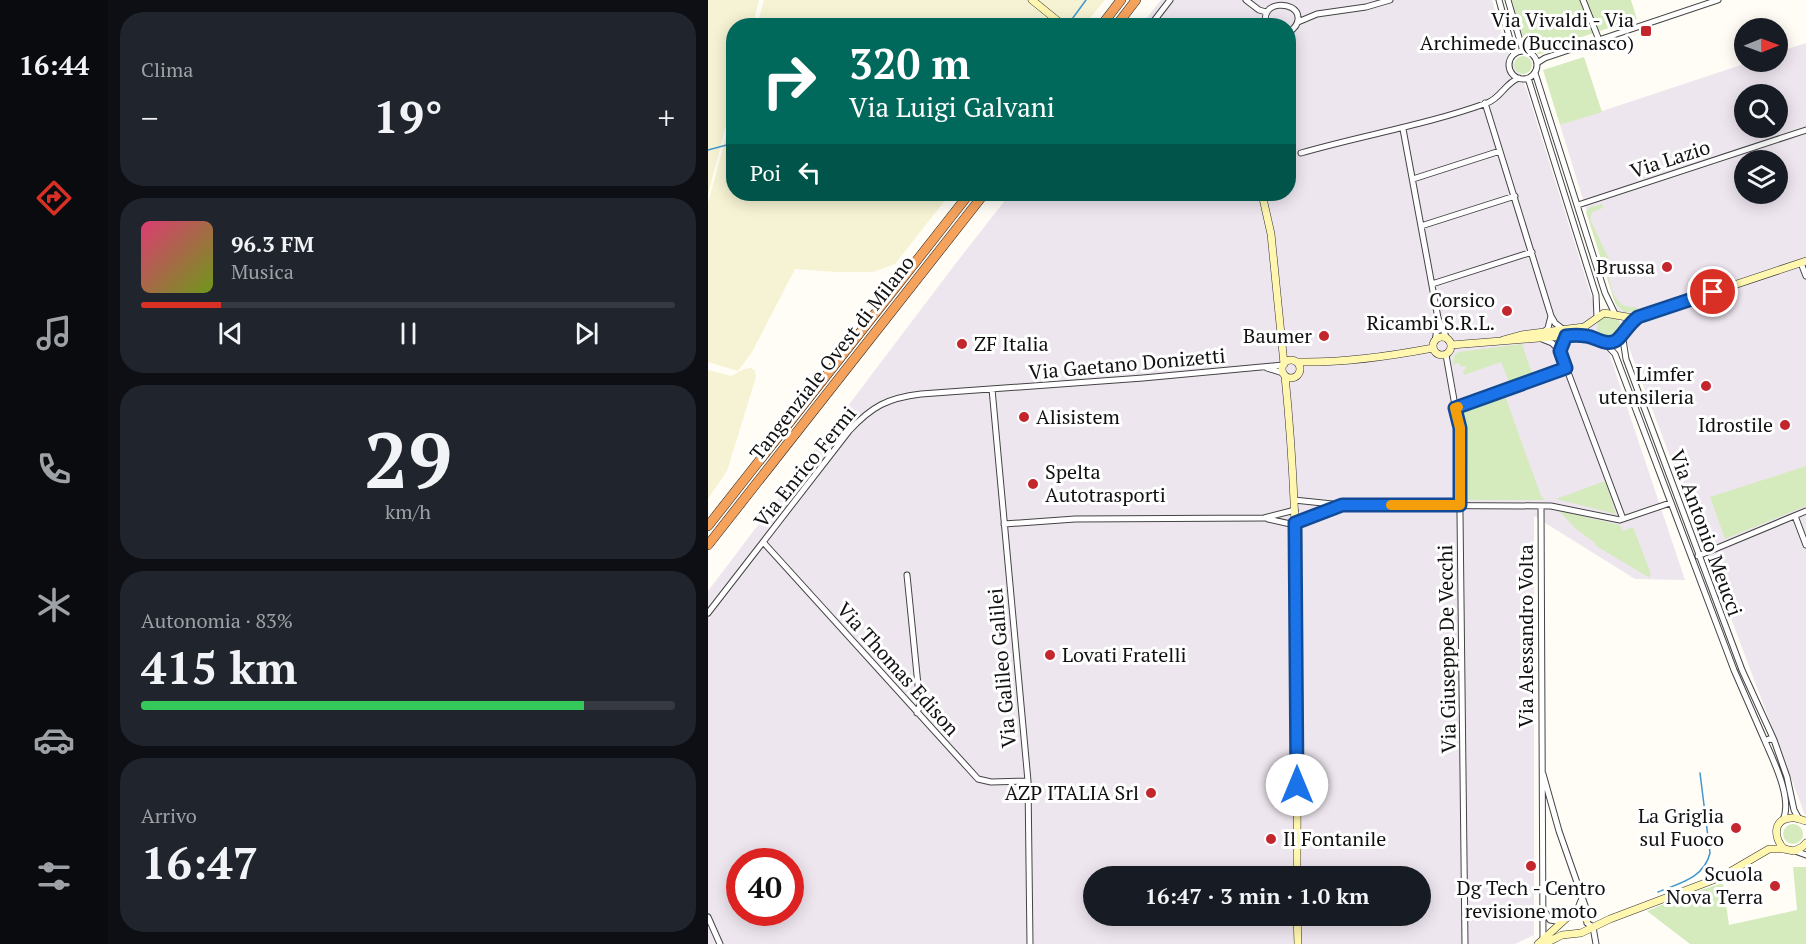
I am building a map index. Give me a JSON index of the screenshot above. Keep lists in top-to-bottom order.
{
  "streets": {
    "highway": ["Tangenziale Ovest di Milano"],
    "street": [
      "Via Lazio",
      "Via Gaetano Donizetti",
      "Via Enrico Fermi",
      "Via Antonio Meucci",
      "Via Alessandro Volta",
      "Via Giuseppe De Vecchi",
      "Via Galileo Galilei",
      "Via Thomas Edison"
    ]
  },
  "crossings": [
    ["Via Gaetano Donizetti", "Via Enrico Fermi"],
    ["Via Gaetano Donizetti", "Via Galileo Galilei"],
    ["Via Enrico Fermi", "Via Galileo Galilei"],
    ["Via Enrico Fermi", "Via Thomas Edison"],
    ["Via Galileo Galilei", "Via Thomas Edison"]
  ],
  "places": {
    "transit": ["Via Vivaldi - Via Archimede (Buccinasco)"],
    "other": [
      "Brussa",
      "Corsico Ricambi S.R.L.",
      "Baumer",
      "ZF Italia",
      "Limfer utensileria",
      "Alisistem",
      "Idrostile",
      "Spelta Autotrasporti",
      "Lovati Fratelli",
      "AZP ITALIA Srl",
      "La Griglia sul Fuoco",
      "Il Fontanile",
      "Dg Tech - Centro revisione moto",
      "Scuola Nova Terra"
    ]
  },
  "north": "right",
  "page": {
    "tabs": "16:44",
    "tile": [
      "Clima",
      ["29", "km/h"],
      ["Autonomia · 83%", "415 km"],
      ["Arrivo", "16:47"]
    ],
    "turn": ["320 m", "Via Luigi Galvani"],
    "heat": ["−", "19°", "+"],
    "then": "Poi",
    "song": ["96.3 FM", "Musica"],
    "limit": "40",
    "trip": "16:47 · 3 min · 1.0 km"
  }
}
